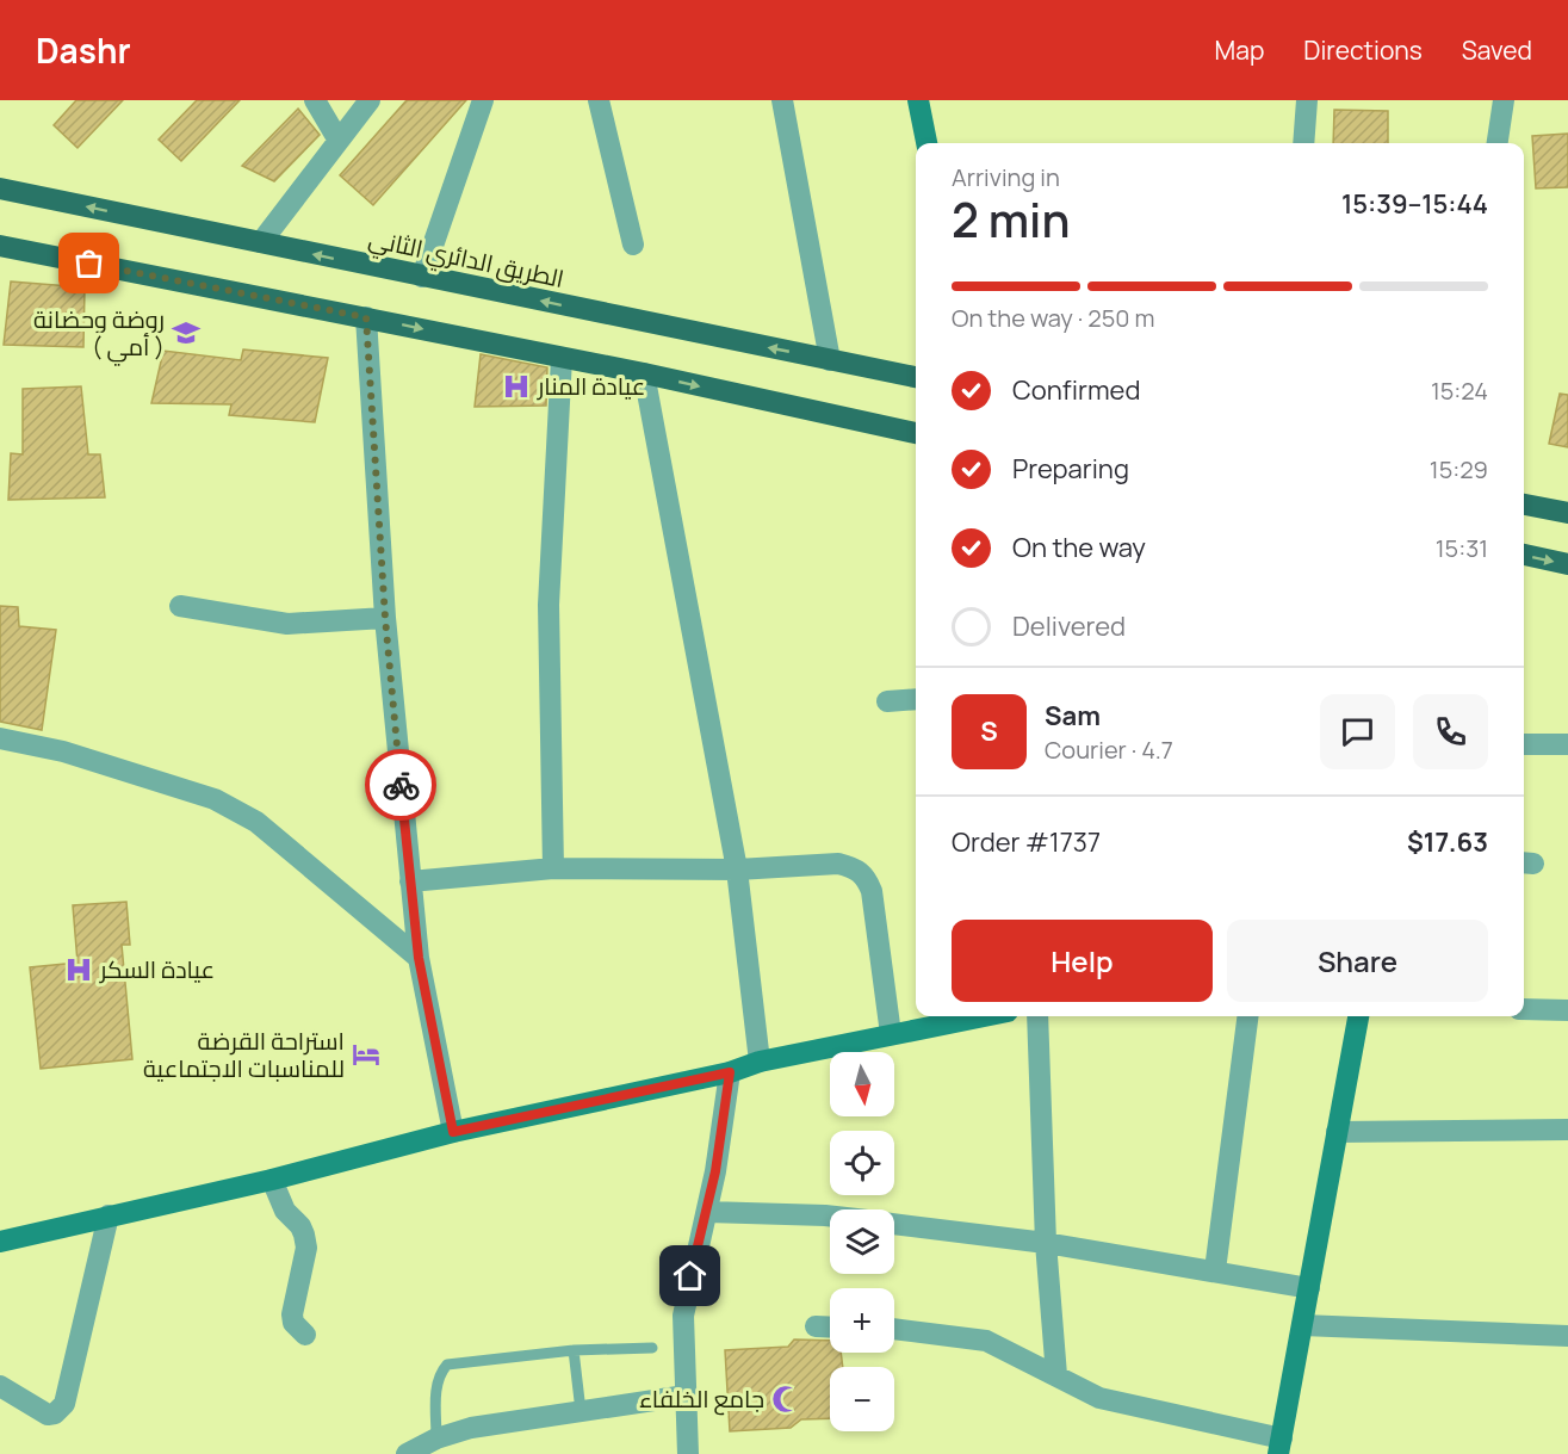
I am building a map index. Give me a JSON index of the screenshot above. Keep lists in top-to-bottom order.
{
  "streets": {
    "main road": ["الطريق الدائري الثاني"]
  },
  "places": {
    "school or university": ["روضة وحضانة ( أمي )"],
    "hospital": ["عيادة المنار", "عيادة السكر"],
    "hotel": ["استراحة القرضة للمناسبات الاجتماعية"],
    "mosque": ["جامع الخلفاء"]
  },
  "north": "bottom",
  "page": {
    "header": "Dashr",
    "nav": ["Map", "Directions", "Saved"],
    "heading": ["2 min", "Arriving in", "15:39–15:44"],
    "panel": [
      "Sam",
      "Courier · 4.7",
      "Order #1737",
      "$17.63"
    ],
    "bar": "On the way · 250 m",
    "list": [
      ["Confirmed", "15:24"],
      ["Preparing", "15:29"],
      ["On the way", "15:31"],
      "Delivered"
    ],
    "round": "S",
    "buttons": ["Help", "Share"],
    "map_buttons": ["+", "−"]
  }
}
